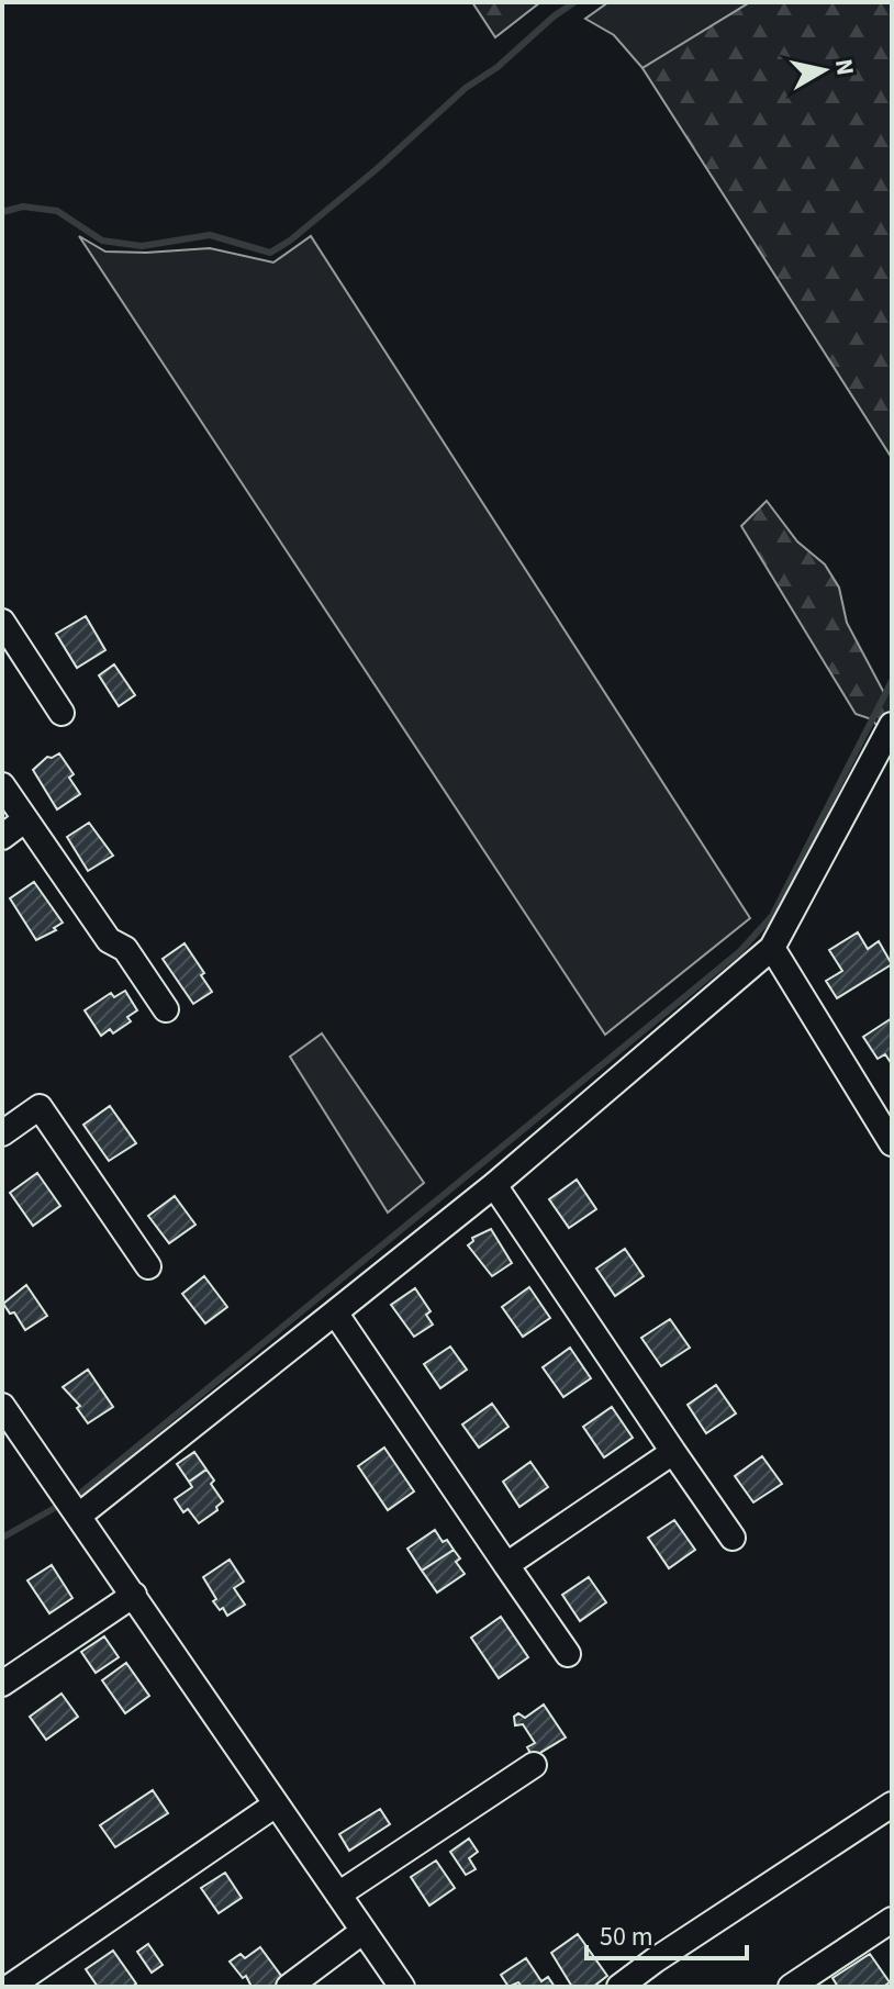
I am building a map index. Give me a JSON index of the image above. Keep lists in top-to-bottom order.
{
  "scale_bar": "50 m",
  "north": "right"
}
